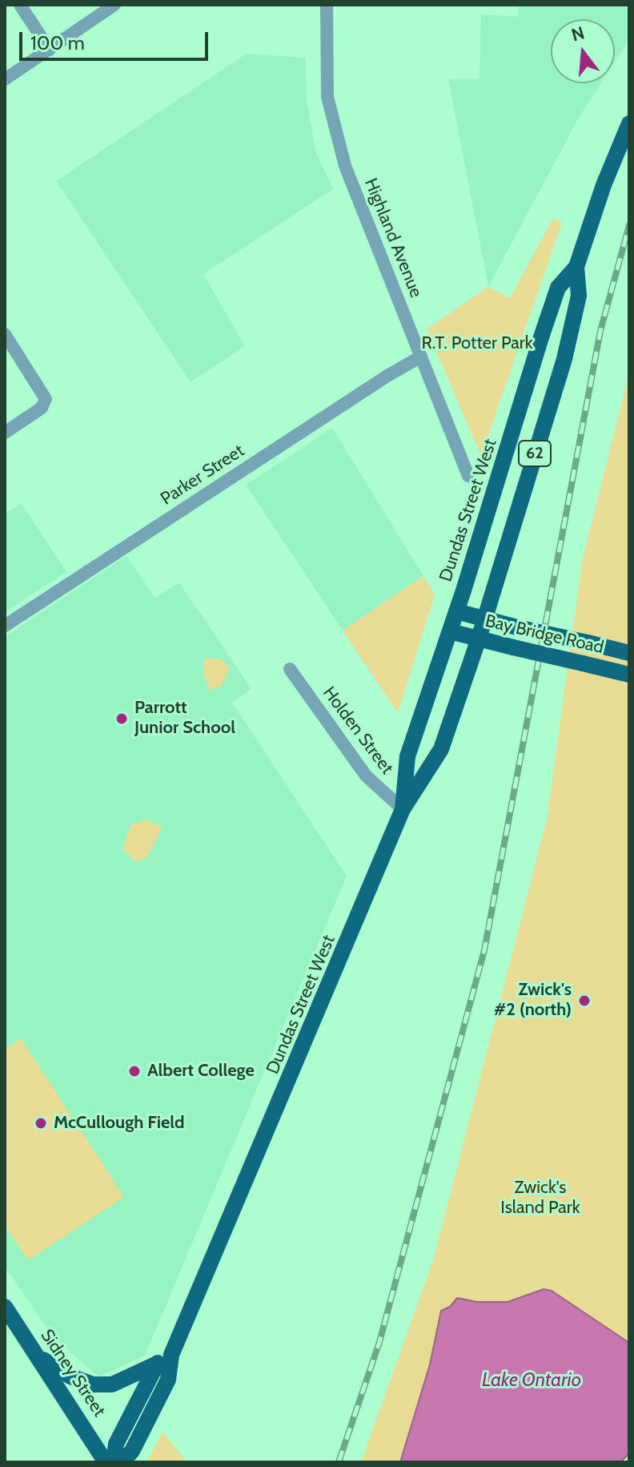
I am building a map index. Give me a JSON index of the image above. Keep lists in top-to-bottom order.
{
  "streets": {
    "main road": [
      "62",
      "Dundas Street West",
      "Bay Bridge Road",
      "Sidney Street"
    ],
    "street": ["Highland Avenue", "Parker Street", "Holden Street"]
  },
  "crossings": [
    ["Highland Avenue", "Parker Street"],
    ["Dundas Street West", "Bay Bridge Road"],
    ["Dundas Street West", "Holden Street"]
  ],
  "water": ["Lake Ontario"],
  "parks": ["R.T. Potter Park", "Zwick's Island Park"],
  "places": [
    "Parrott Junior School",
    "Zwick's #2 (north)",
    "Albert College",
    "McCullough Field"
  ],
  "scale_bar": "100 m",
  "north": "top"
}
